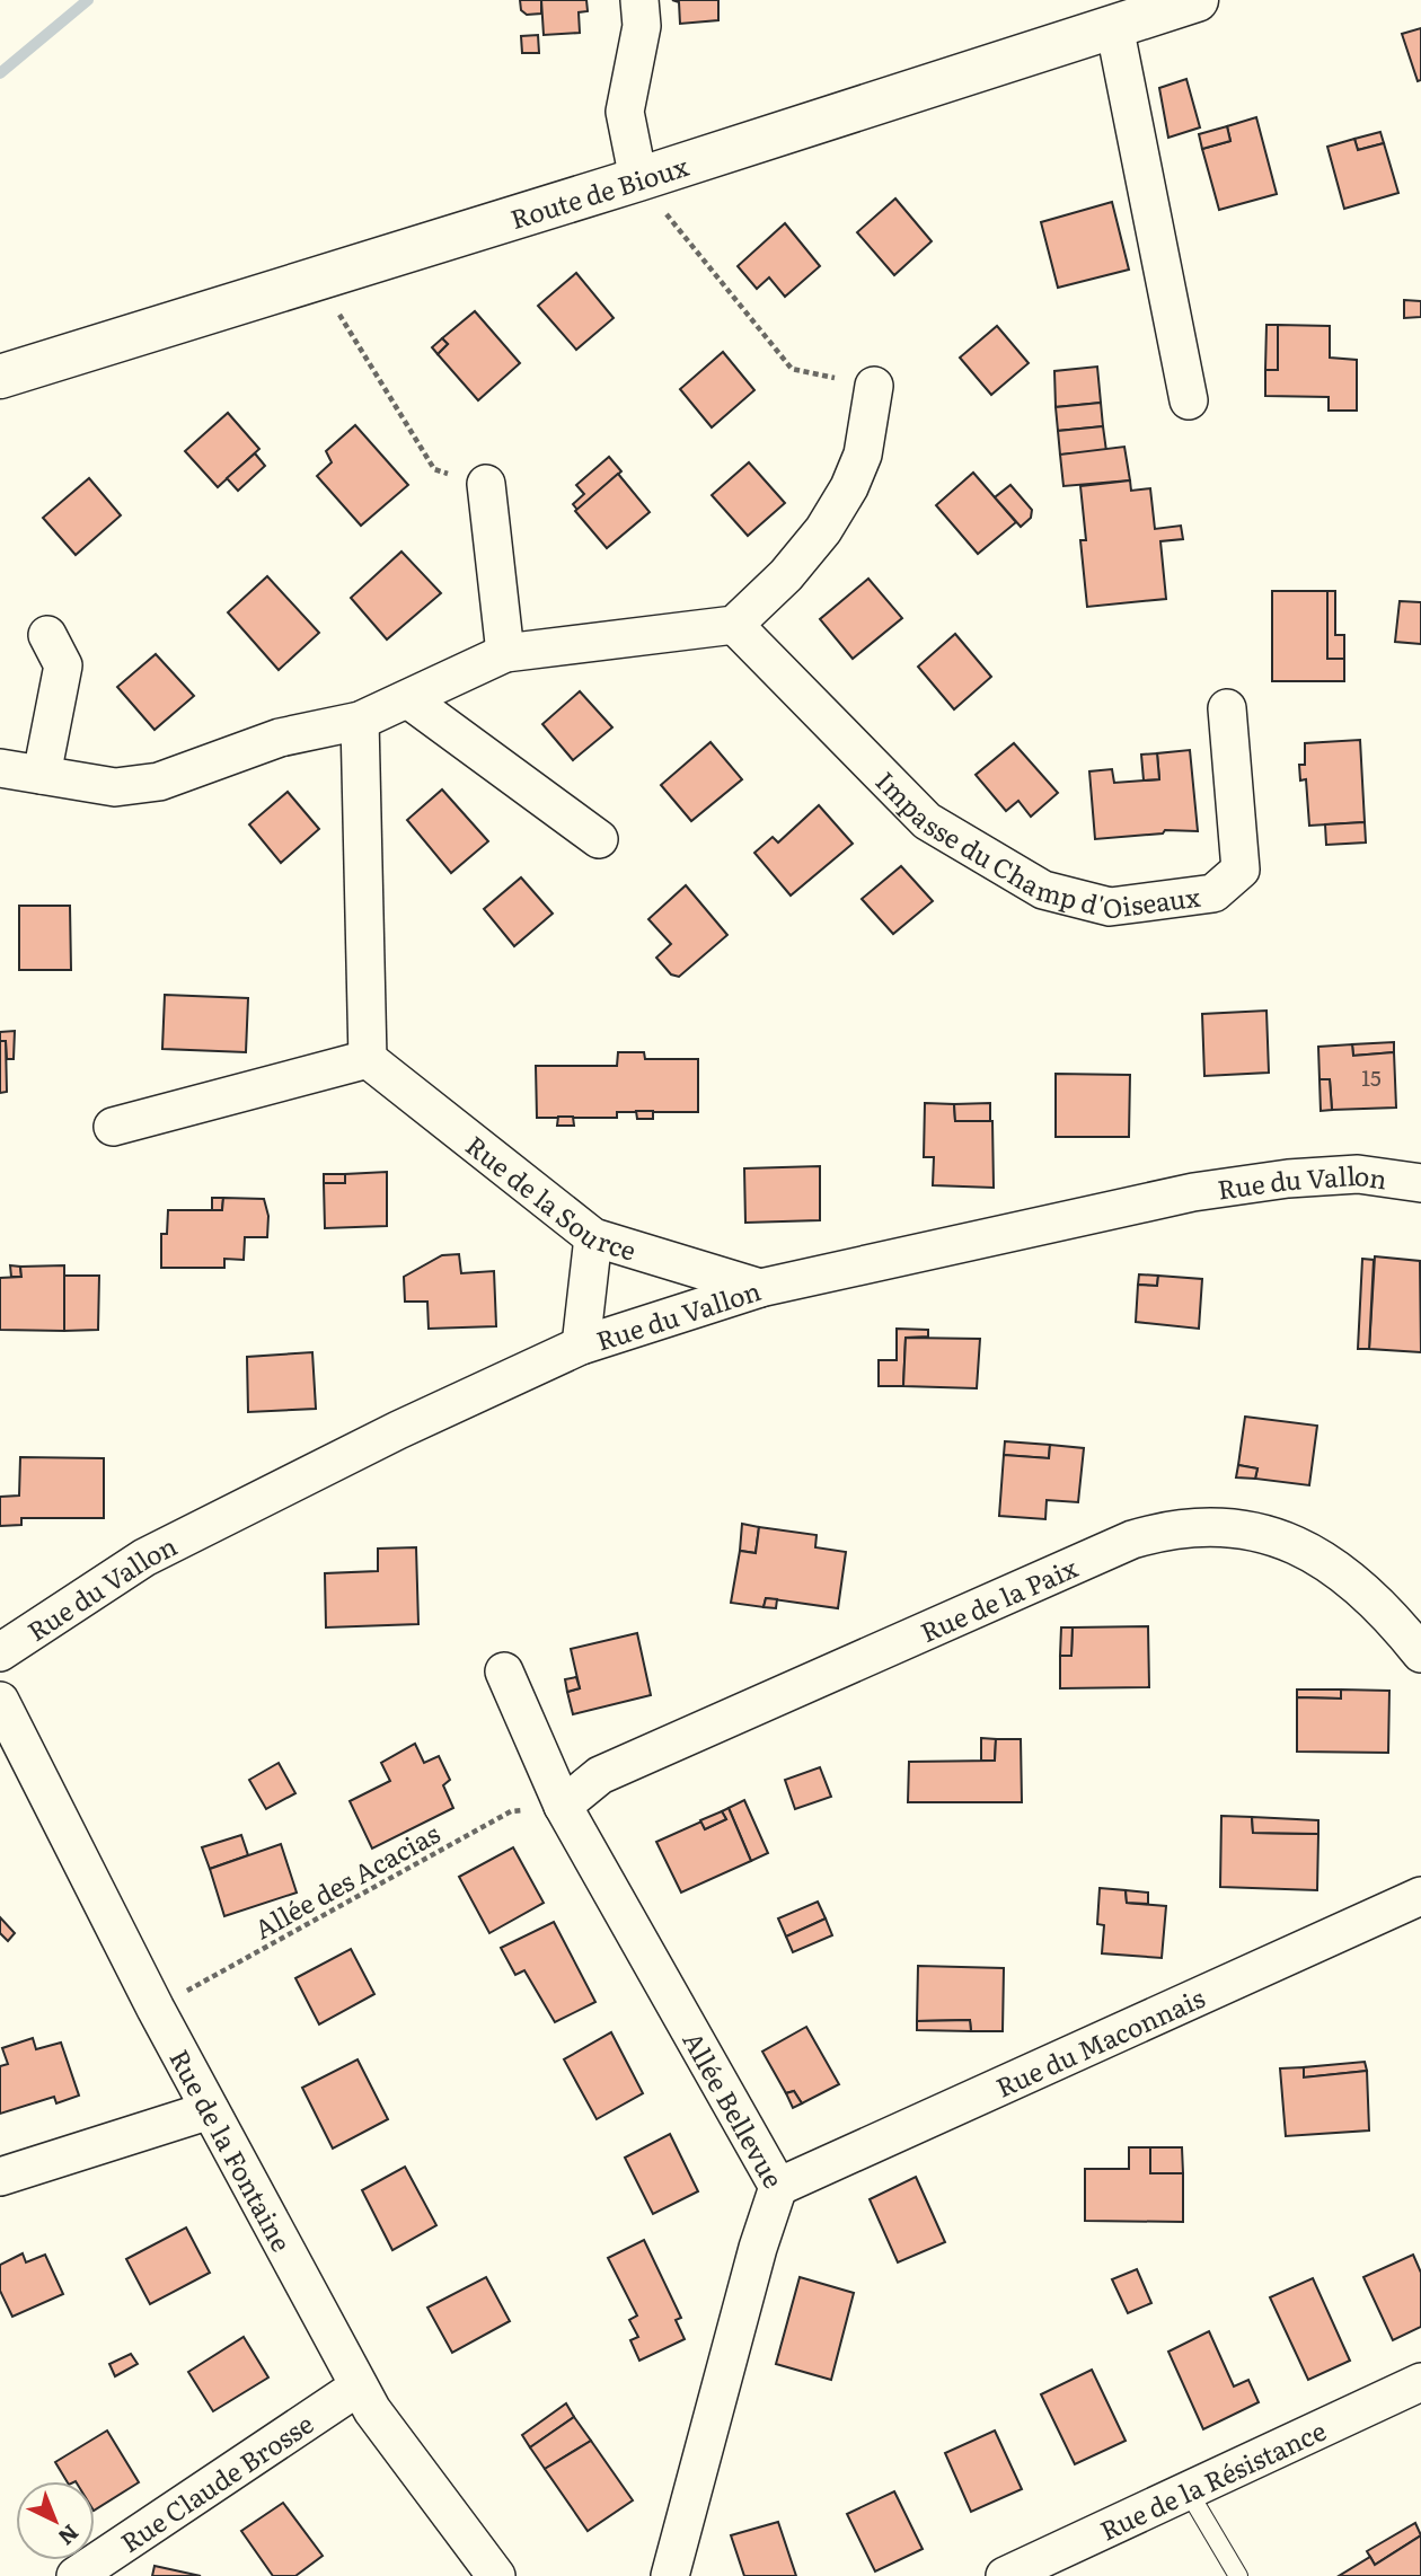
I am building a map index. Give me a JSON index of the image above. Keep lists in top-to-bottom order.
{
  "streets": {
    "main road": ["Route de Bioux"],
    "street": [
      "Impasse du Champ d'Oiseaux",
      "Rue du Vallon",
      "Rue de la Source",
      "Rue de la Paix",
      "Rue du Maconnais",
      "Allée Bellevue",
      "Rue de la Fontaine",
      "Rue de la Résistance",
      "Rue Claude Brosse"
    ],
    "path": ["Allée des Acacias"]
  },
  "crossings": [
    ["Rue du Vallon", "Rue de la Source"],
    ["Rue de la Paix", "Allée des Acacias"],
    ["Rue de la Paix", "Allée Bellevue"],
    ["Allée des Acacias", "Allée Bellevue"],
    ["Allée des Acacias", "Rue de la Fontaine"],
    ["Rue du Maconnais", "Allée Bellevue"],
    ["Rue de la Fontaine", "Rue Claude Brosse"]
  ],
  "house_numbers": ["15"],
  "north": "bottom right"
}
